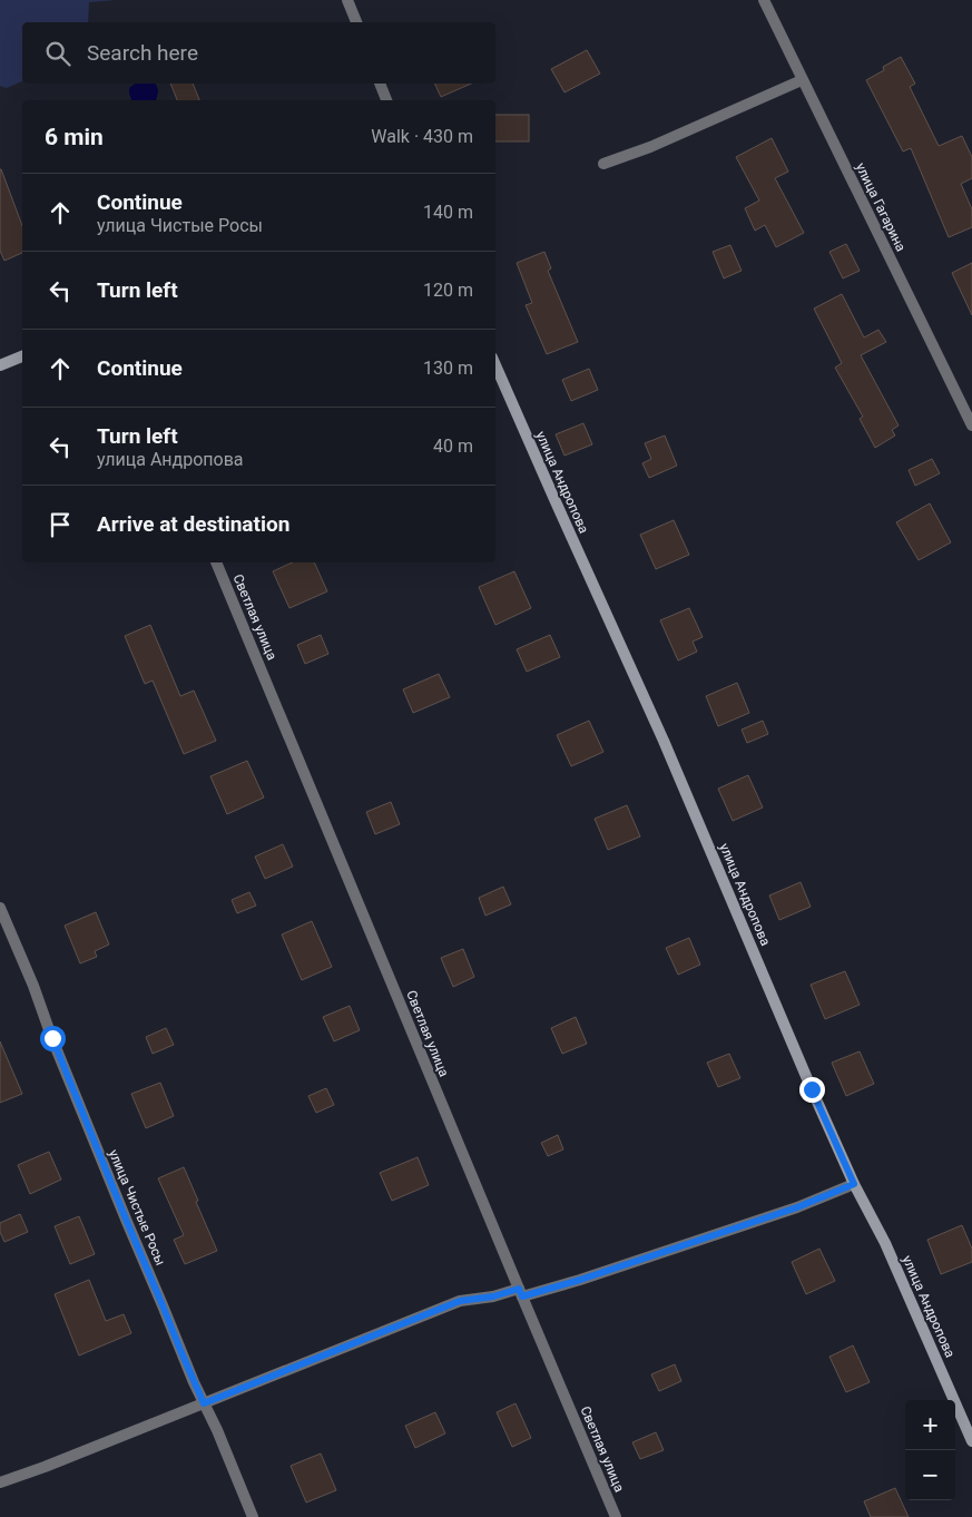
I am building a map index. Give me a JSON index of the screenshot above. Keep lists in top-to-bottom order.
{
  "streets": {
    "street": [
      "улица Гагарина",
      "улица Андропова",
      "Светлая улица",
      "улица Чистые Росы"
    ]
  },
  "page": {
    "search": "Search here",
    "heading": ["6 min", "Walk · 430 m"],
    "list": [
      ["Continue", "улица Чистые Росы", "140 m"],
      ["Turn left", "120 m"],
      ["Continue", "130 m"],
      ["Turn left", "улица Андропова", "40 m"],
      "Arrive at destination"
    ],
    "map_buttons": ["+", "−"]
  }
}
